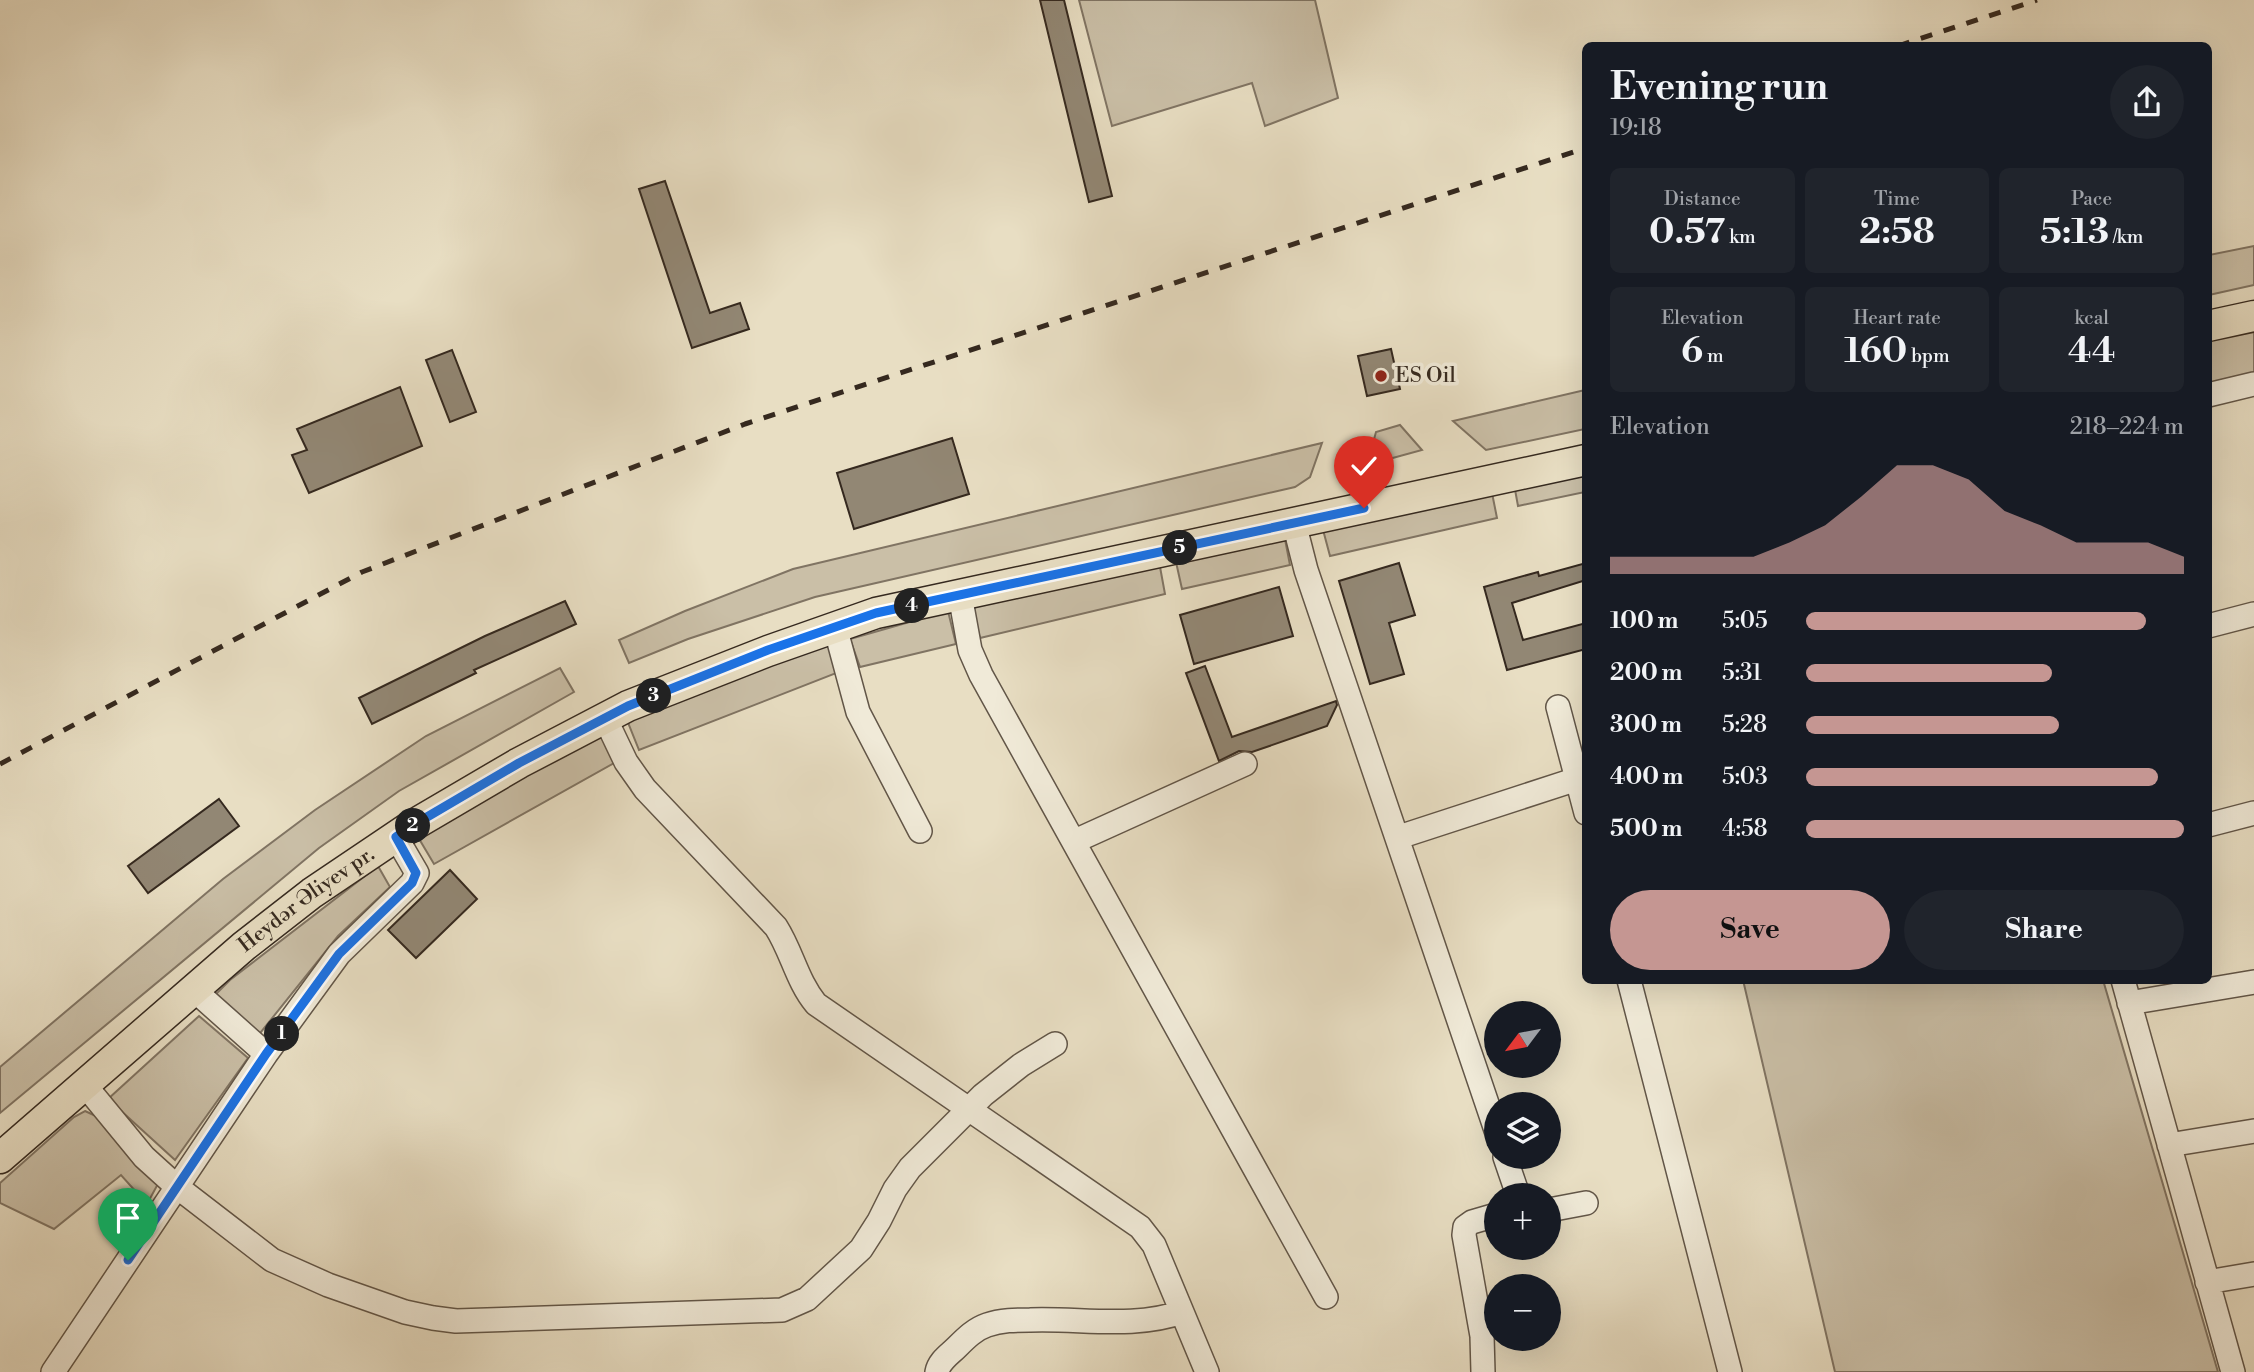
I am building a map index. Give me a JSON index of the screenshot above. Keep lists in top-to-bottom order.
{
  "streets": {
    "main road": ["Heydər Əliyev pr."]
  },
  "places": ["ES Oil"],
  "north": "bottom left",
  "page": {
    "heading": ["Evening run", "19:18"],
    "stats": [
      ["Distance", "0.57 km"],
      ["Time", "2:58"],
      ["Pace", "5:13 /km"],
      ["Elevation", "6 m"],
      ["Heart rate", "160 bpm"],
      ["kcal", "44"]
    ],
    "chart": ["Elevation", "218–224 m"],
    "pins": [
      "5",
      "4",
      "3",
      "2",
      "1"
    ],
    "list": [
      {
        "name": "100 m",
        "note": "5:05"
      },
      {
        "name": "200 m",
        "note": "5:31"
      },
      {
        "name": "300 m",
        "note": "5:28"
      },
      {
        "name": "400 m",
        "note": "5:03"
      },
      {
        "name": "500 m",
        "note": "4:58"
      }
    ],
    "buttons": ["Save", "Share"],
    "map_buttons": ["+", "−"]
  }
}
